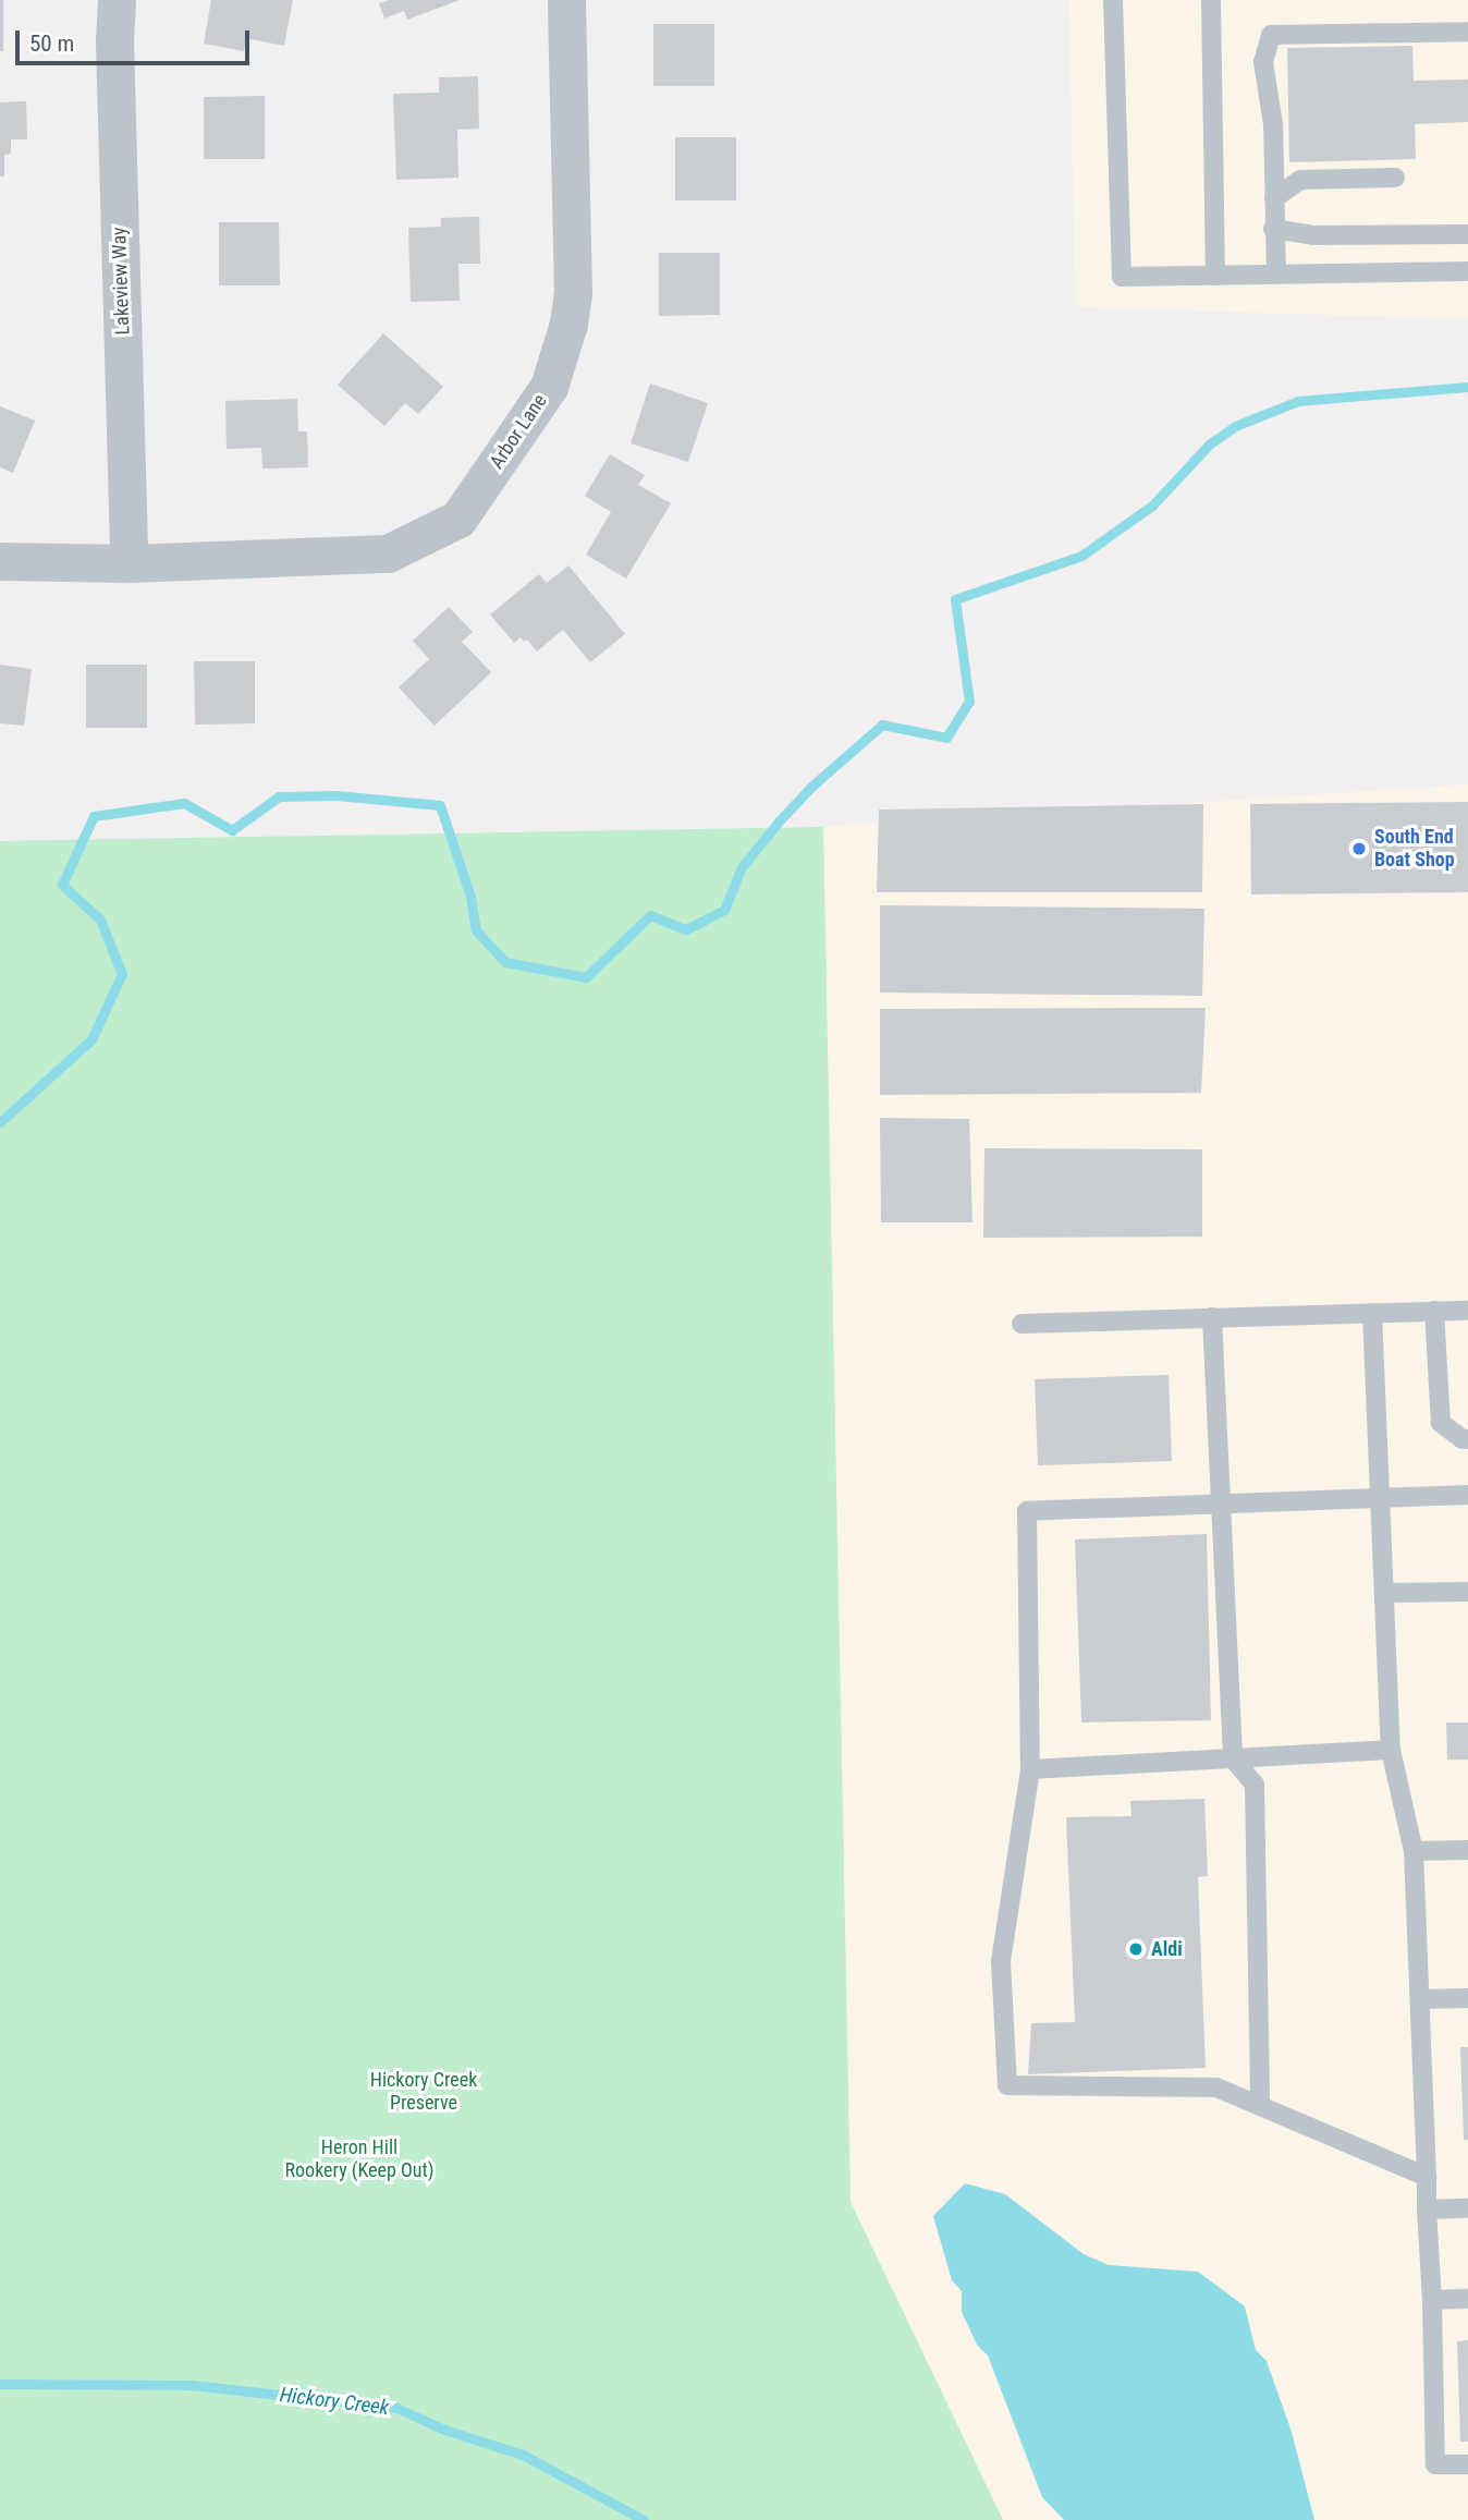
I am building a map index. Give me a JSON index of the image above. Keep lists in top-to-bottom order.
{
  "streets": {
    "street": ["Lakeview Way", "Arbor Lane"]
  },
  "crossings": [
    ["Lakeview Way", "Arbor Lane"]
  ],
  "water": ["Hickory Creek"],
  "parks": ["Hickory Creek Preserve", "Heron Hill Rookery (Keep Out)"],
  "places": ["South End Boat Shop", "Aldi"],
  "scale_bar": "50 m"
}
